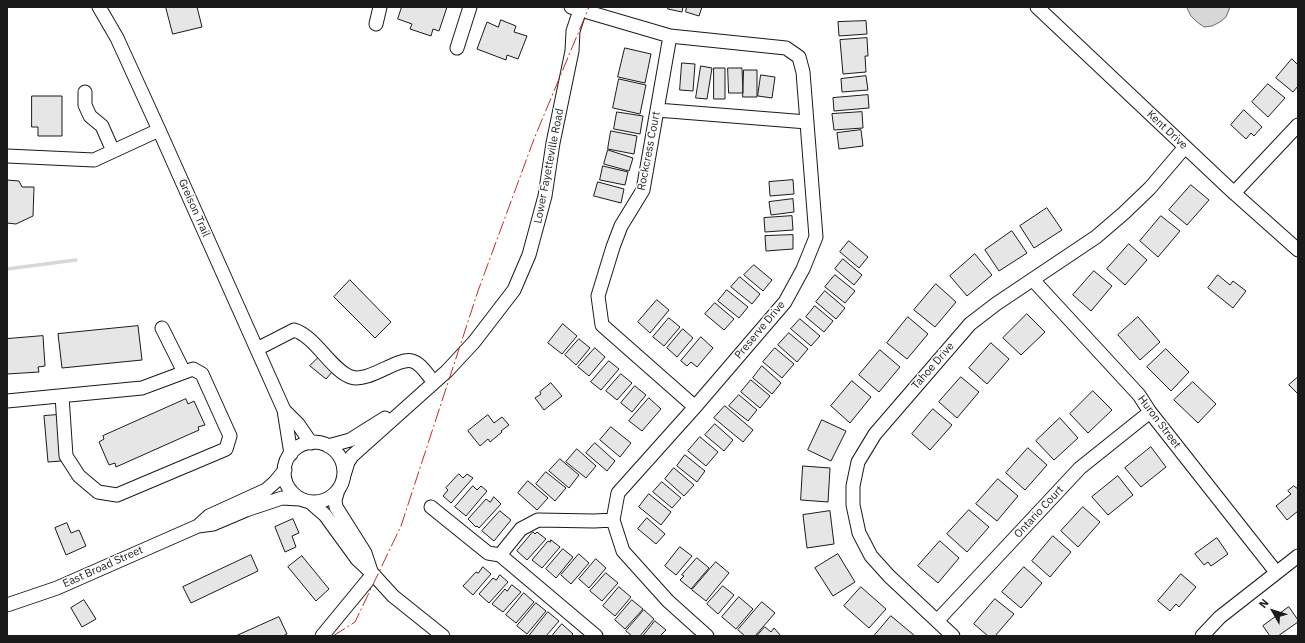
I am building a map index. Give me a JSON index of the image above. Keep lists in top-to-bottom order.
{
  "streets": {
    "street": [
      "Kent Drive",
      "Rockcress Court",
      "Lower Fayetteville Road",
      "Greison Trail",
      "Preserve Drive",
      "Tahoe Drive",
      "Huron Street",
      "Ontario Court",
      "East Broad Street"
    ]
  },
  "crossings": [
    ["Kent Drive", "Tahoe Drive"],
    ["Rockcress Court", "Preserve Drive"],
    ["Lower Fayetteville Road", "Greison Trail"],
    ["Lower Fayetteville Road", "Preserve Drive"],
    ["Lower Fayetteville Road", "East Broad Street"],
    ["Greison Trail", "East Broad Street"],
    ["Tahoe Drive", "Huron Street"],
    ["Tahoe Drive", "Ontario Court"],
    ["Huron Street", "Ontario Court"]
  ],
  "north": "top left"
}
